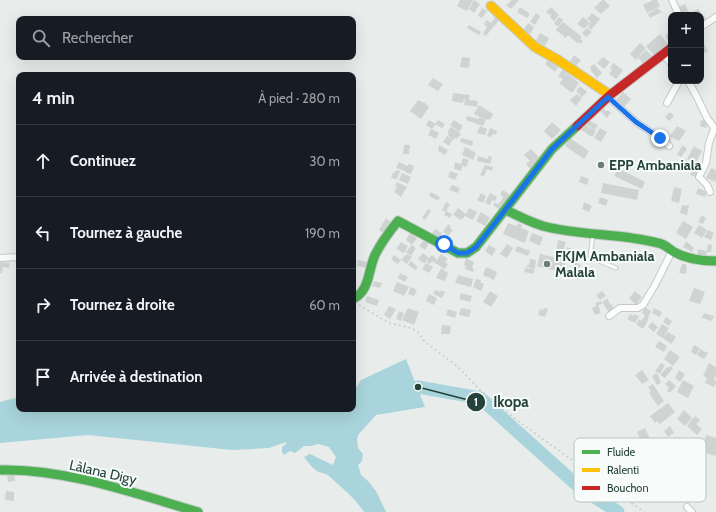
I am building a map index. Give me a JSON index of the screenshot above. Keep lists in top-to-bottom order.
{
  "streets": {
    "street": ["Làlana Digy"]
  },
  "places": ["EPP Ambaniala", "FKJM Ambaniala Malala", "Ikopa"],
  "legend": ["Fluide", "Ralenti", "Bouchon"],
  "page": {
    "map_buttons": ["+", "−"],
    "search": "Rechercher",
    "heading": ["4 min", "À pied · 280 m"],
    "list": [
      ["Continuez", "30 m"],
      ["Tournez à gauche", "190 m"],
      ["Tournez à droite", "60 m"],
      "Arrivée à destination"
    ]
  }
}
